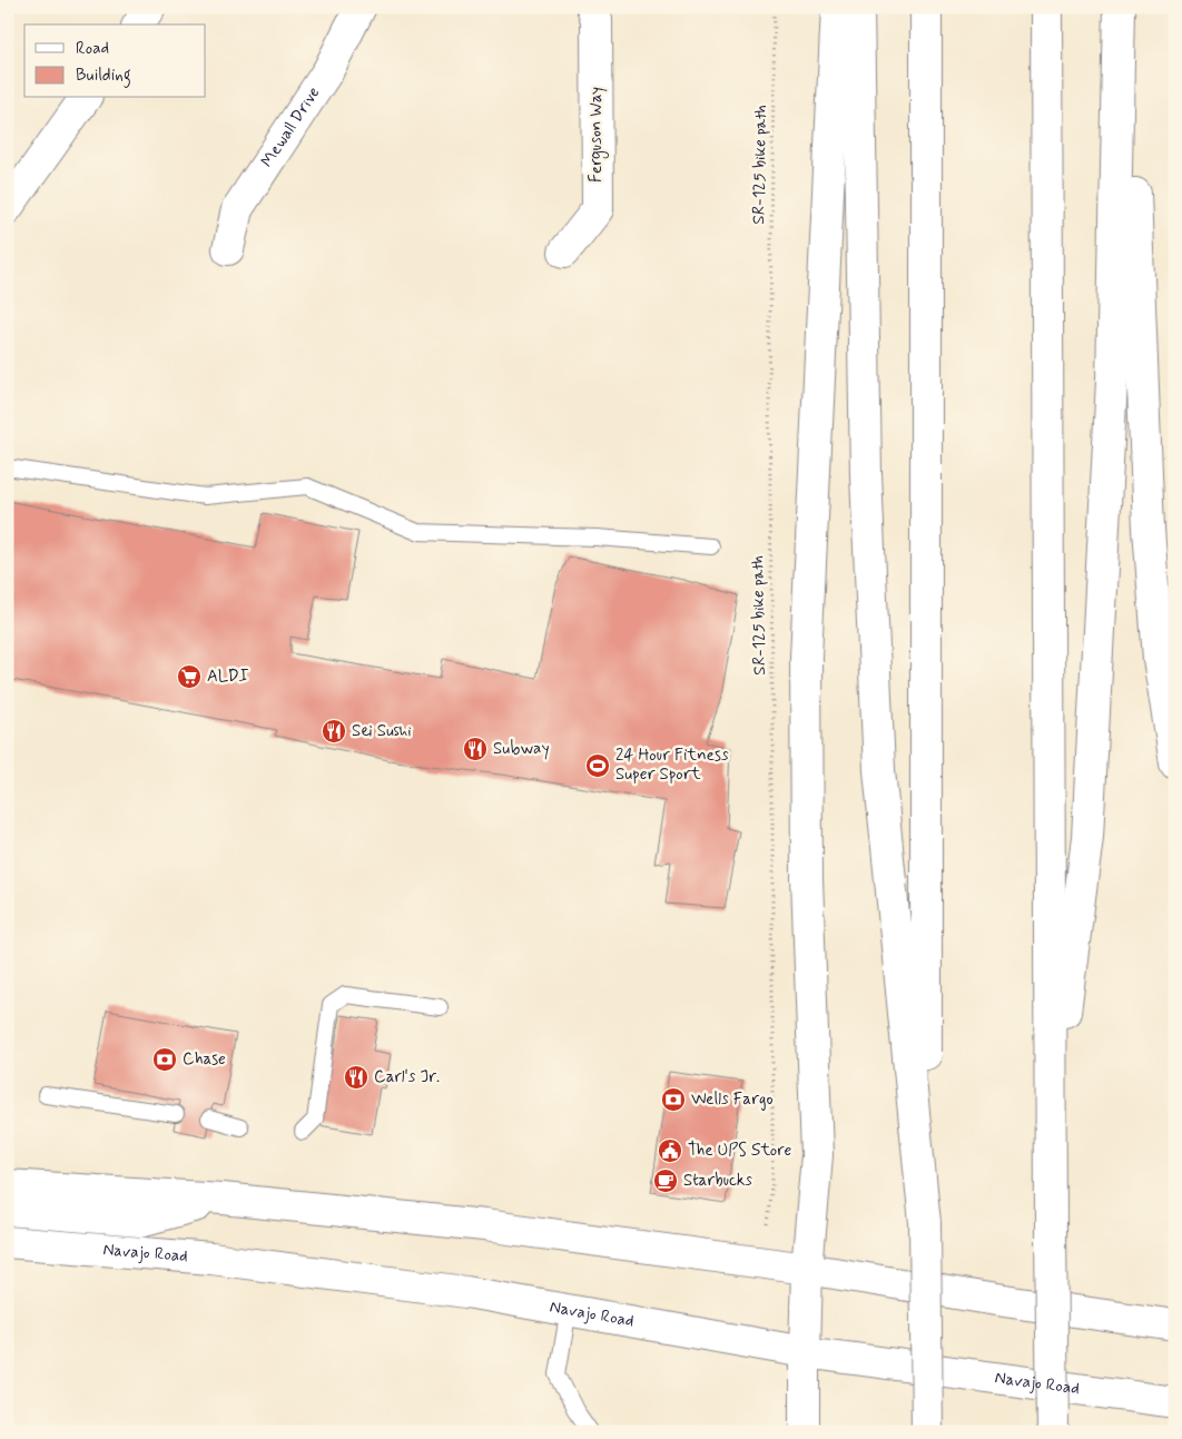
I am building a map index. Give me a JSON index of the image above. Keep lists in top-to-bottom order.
{
  "streets": {
    "main road": ["Mewall Drive", "Ferguson Way", "Navajo Road"],
    "path": ["SR-125 bike path"]
  },
  "places": {
    "supermarket": ["ALDI"],
    "restaurant": ["Sei Sushi", "Subway", "Carl's Jr."],
    "sports": ["24 Hour Fitness Super Sport"],
    "bank": ["Chase", "Wells Fargo"],
    "public building": ["The UPS Store"],
    "cafe": ["Starbucks"]
  },
  "legend": ["Road", "Building"]
}
